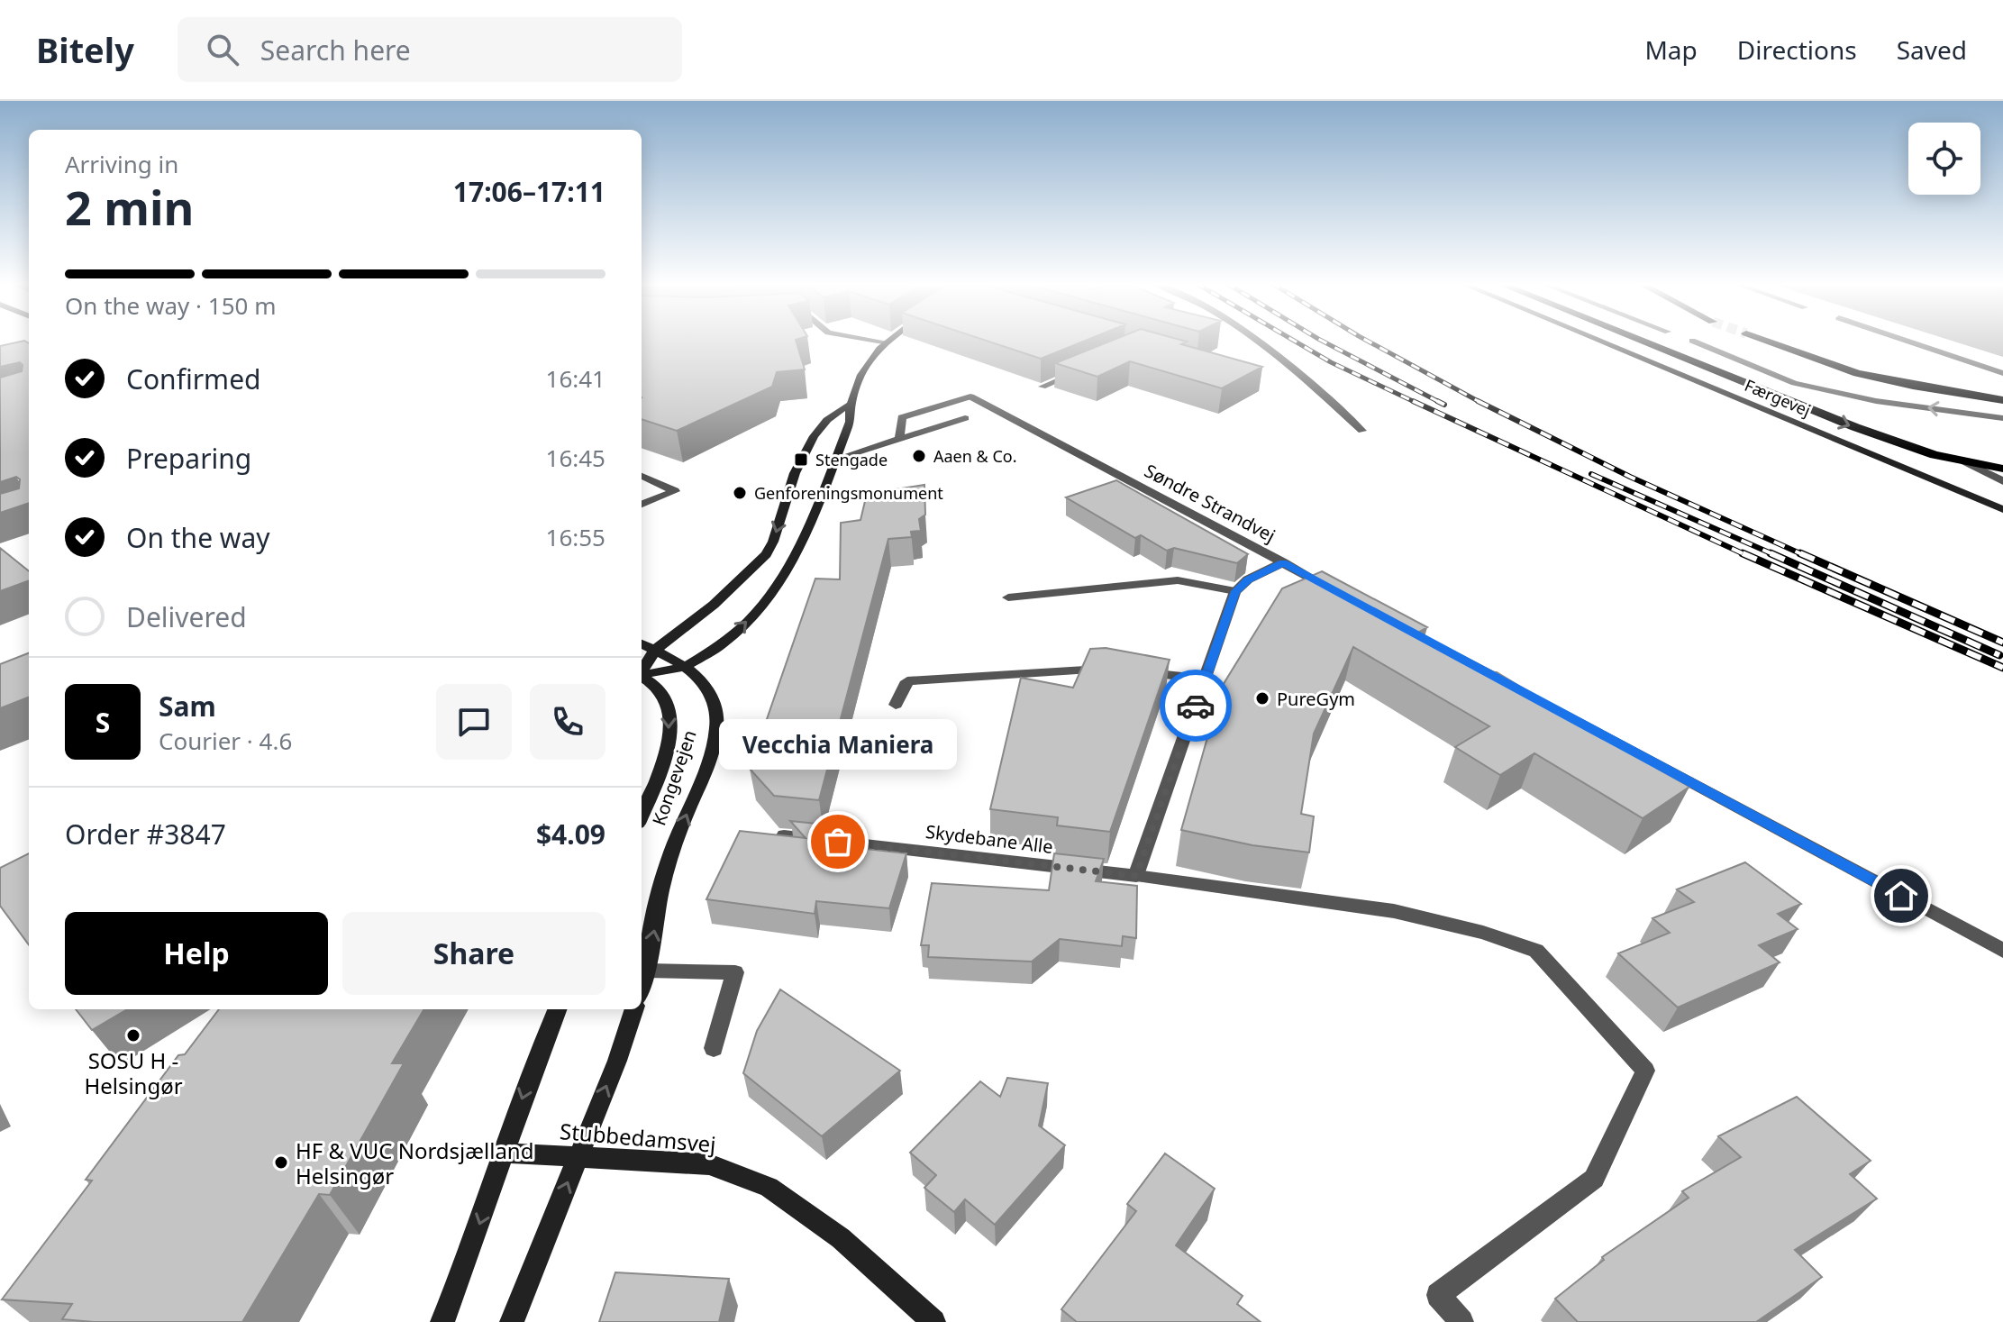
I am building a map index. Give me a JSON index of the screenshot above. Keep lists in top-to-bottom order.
{
  "streets": {
    "street": [
      "Færgevej",
      "Søndre Strandvej",
      "Kongevejen",
      "Skydebane Alle",
      "Stubbedamsvej"
    ]
  },
  "places": {
    "other": [
      "Aaen & Co.",
      "Genforeningsmonument",
      "PureGym",
      "Vecchia Maniera",
      "SOSU H - Helsingør",
      "HF & VUC Nordsjælland Helsingør"
    ],
    "transit": ["Stengade"]
  },
  "page": {
    "header": "Bitely",
    "search": "Search here",
    "nav": ["Map", "Directions", "Saved"],
    "heading": ["2 min", "Arriving in", "17:06–17:11"],
    "panel": [
      "Sam",
      "Courier · 4.6",
      "Order #3847",
      "$4.09"
    ],
    "bar": "On the way · 150 m",
    "list": [
      ["Confirmed", "16:41"],
      ["Preparing", "16:45"],
      ["On the way", "16:55"],
      "Delivered"
    ],
    "round": "S",
    "bubble": "Vecchia Maniera",
    "buttons": ["Help", "Share"]
  }
}
